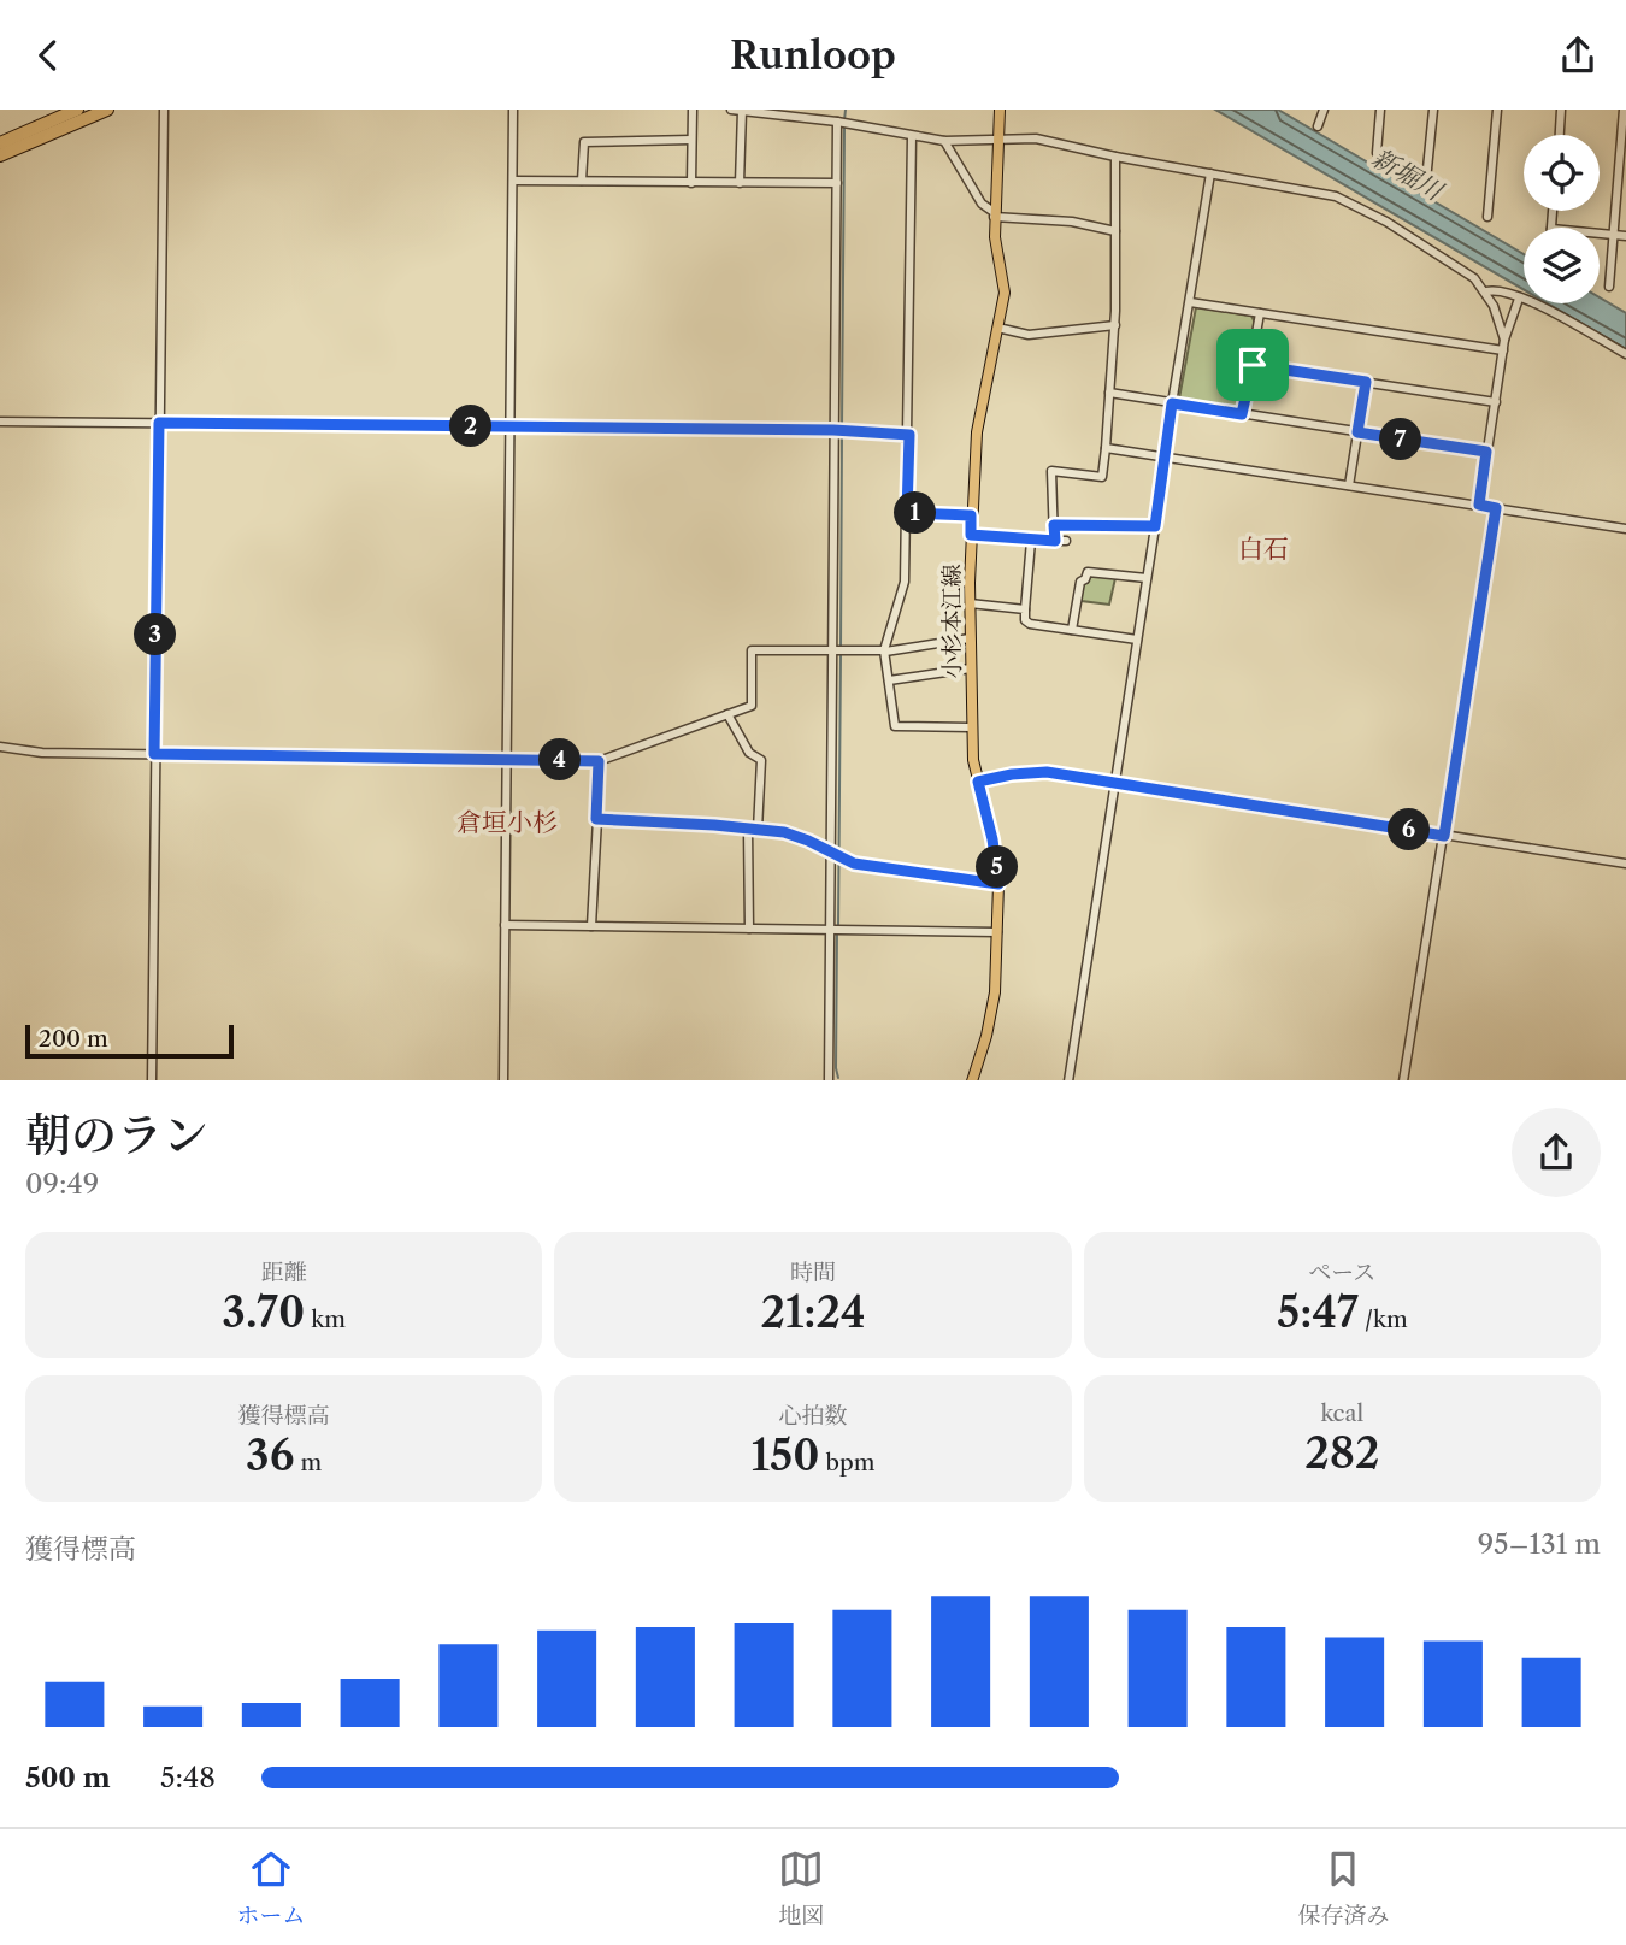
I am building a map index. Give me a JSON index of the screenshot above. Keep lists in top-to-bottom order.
{
  "streets": {
    "main road": ["小杉本江線"]
  },
  "districts": ["白石", "倉垣小杉"],
  "water": ["新堀川"],
  "scale_bar": "200 m",
  "page": {
    "header": "Runloop",
    "pins": [
      "2",
      "7",
      "1",
      "3",
      "4",
      "6",
      "5"
    ],
    "scale": "200 m",
    "heading": ["朝のラン", "09:49"],
    "stats": [
      ["距離", "3.70 km"],
      ["時間", "21:24"],
      ["ペース", "5:47 /km"],
      ["獲得標高", "36 m"],
      ["心拍数", "150 bpm"],
      ["kcal", "282"]
    ],
    "chart": ["獲得標高", "95–131 m"],
    "list": [
      {
        "name": "500 m",
        "note": "5:48"
      }
    ],
    "tabs": ["ホーム", "地図", "保存済み"]
  }
}
